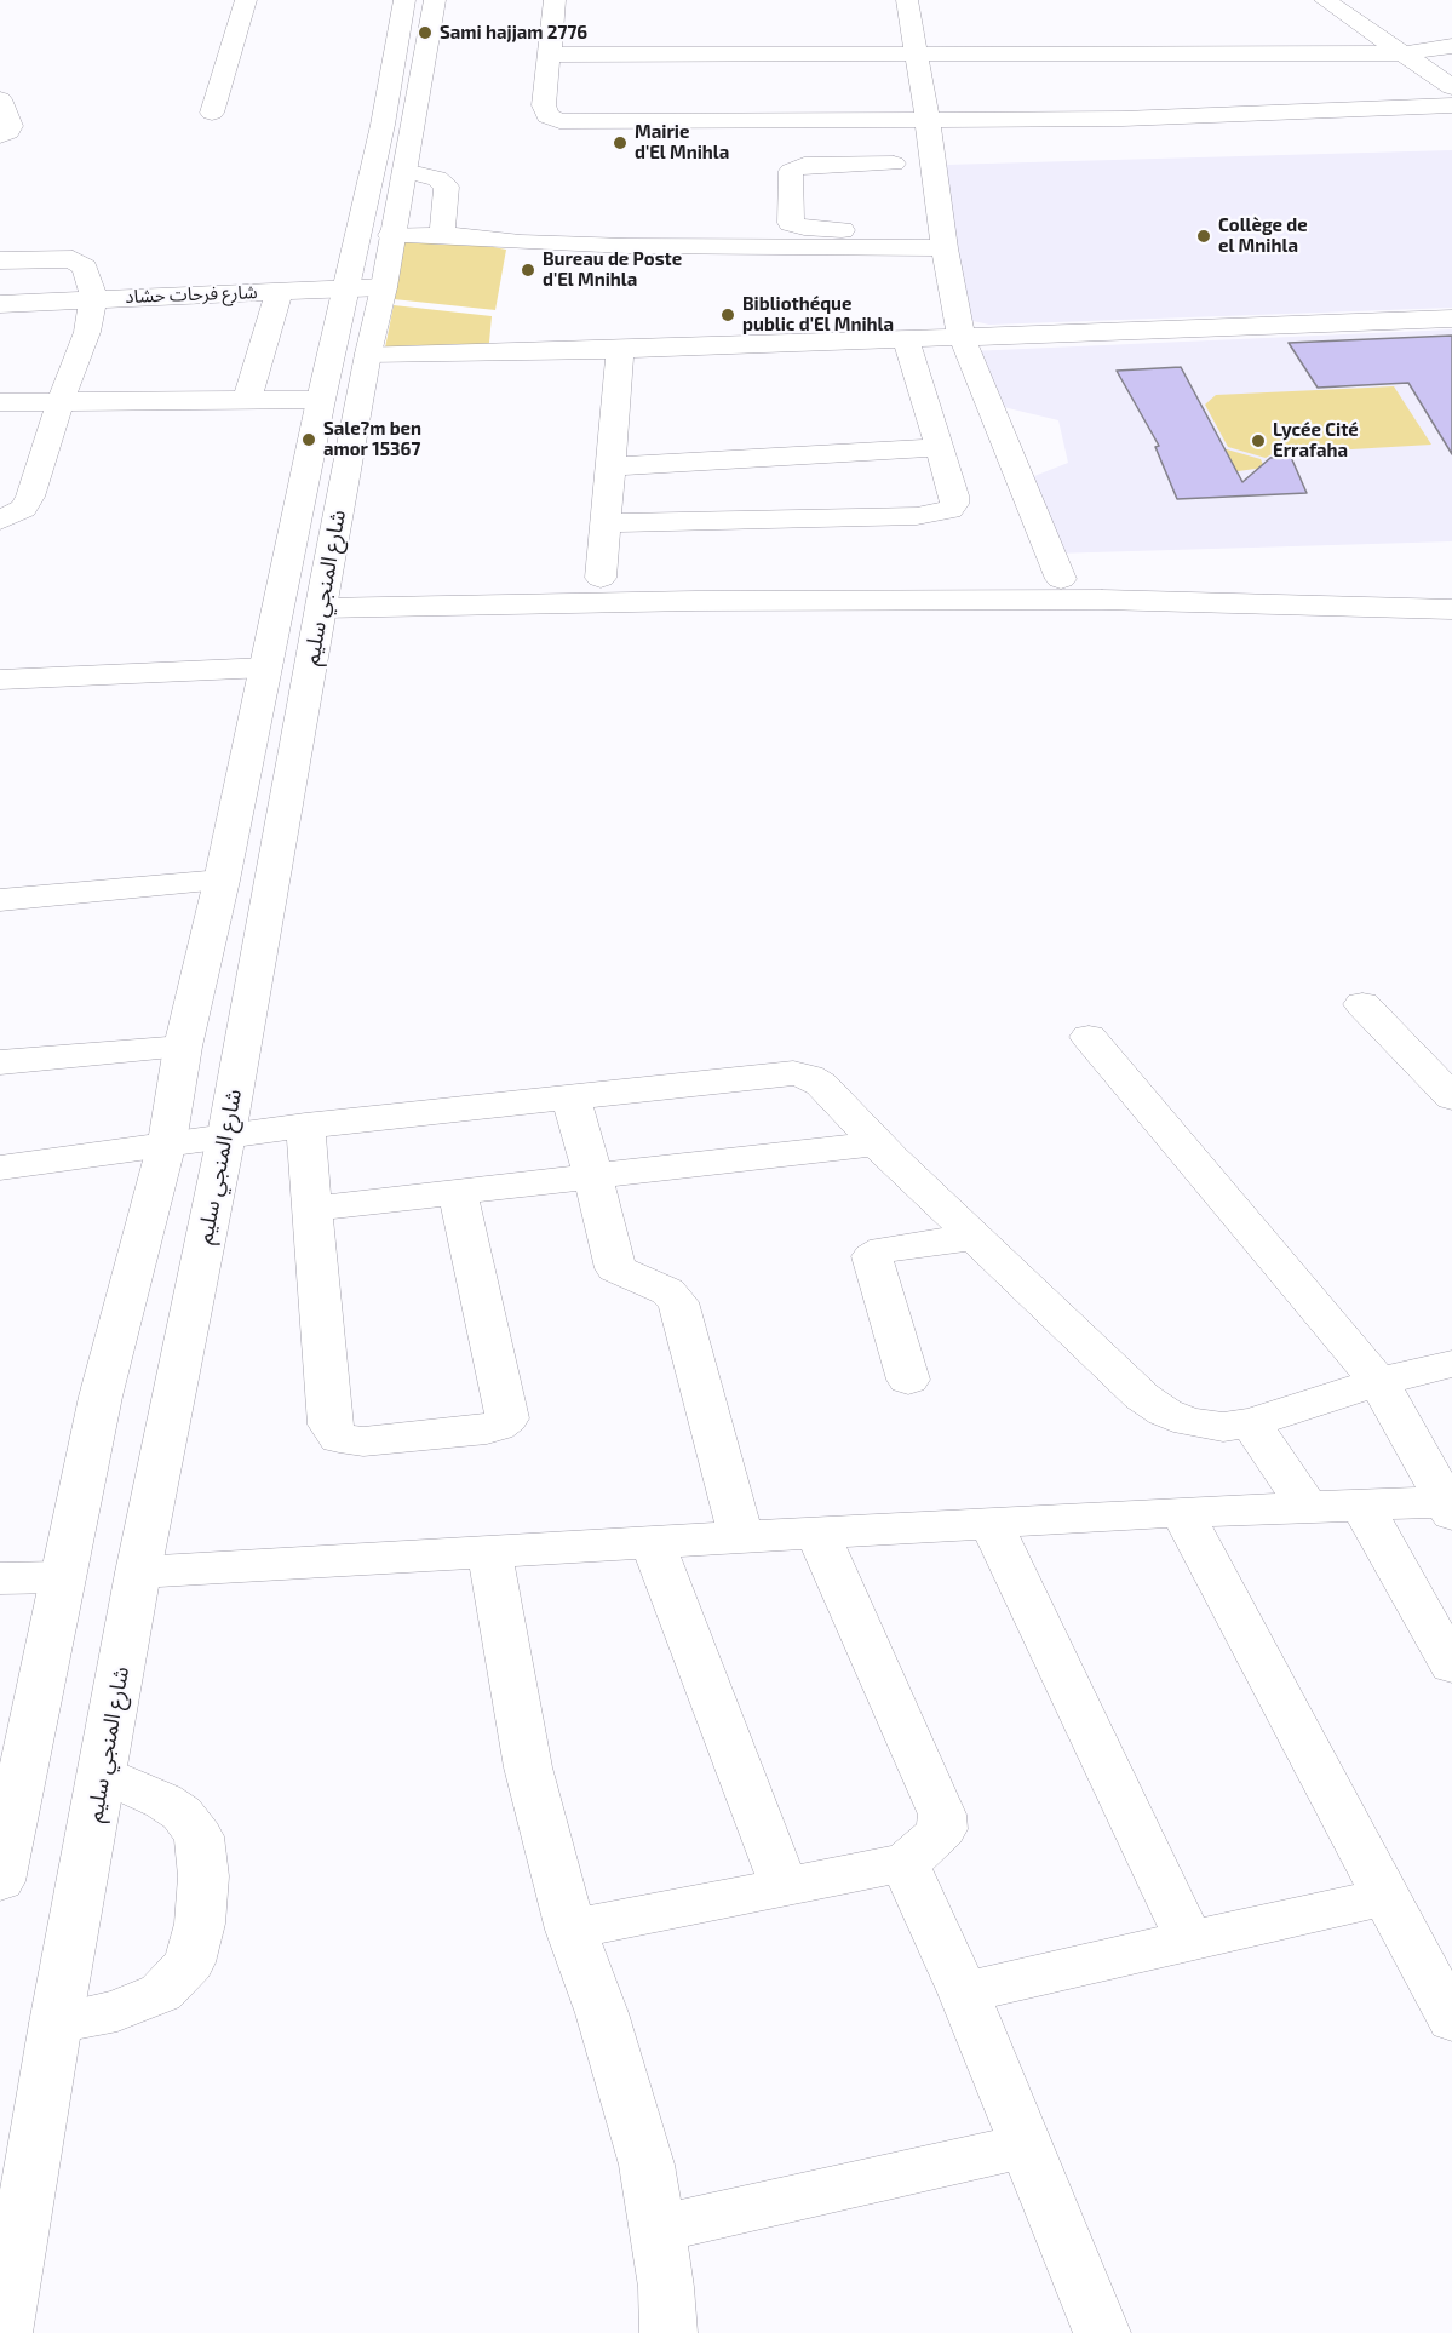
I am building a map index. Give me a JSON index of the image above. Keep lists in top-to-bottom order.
{
  "streets": {
    "street": ["شارع فرحات حشاد", "شارع المنجي سليم"]
  },
  "crossings": [
    ["شارع فرحات حشاد", "شارع المنجي سليم"]
  ],
  "places": [
    "Sami hajjam 2776",
    "Mairie d'El Mnihla",
    "Collège de el Mnihla",
    "Bureau de Poste d'El Mnihla",
    "Bibliothéque public d'El Mnihla",
    "Sale?m ben amor 15367",
    "Lycée Cité Errafaha"
  ]
}
